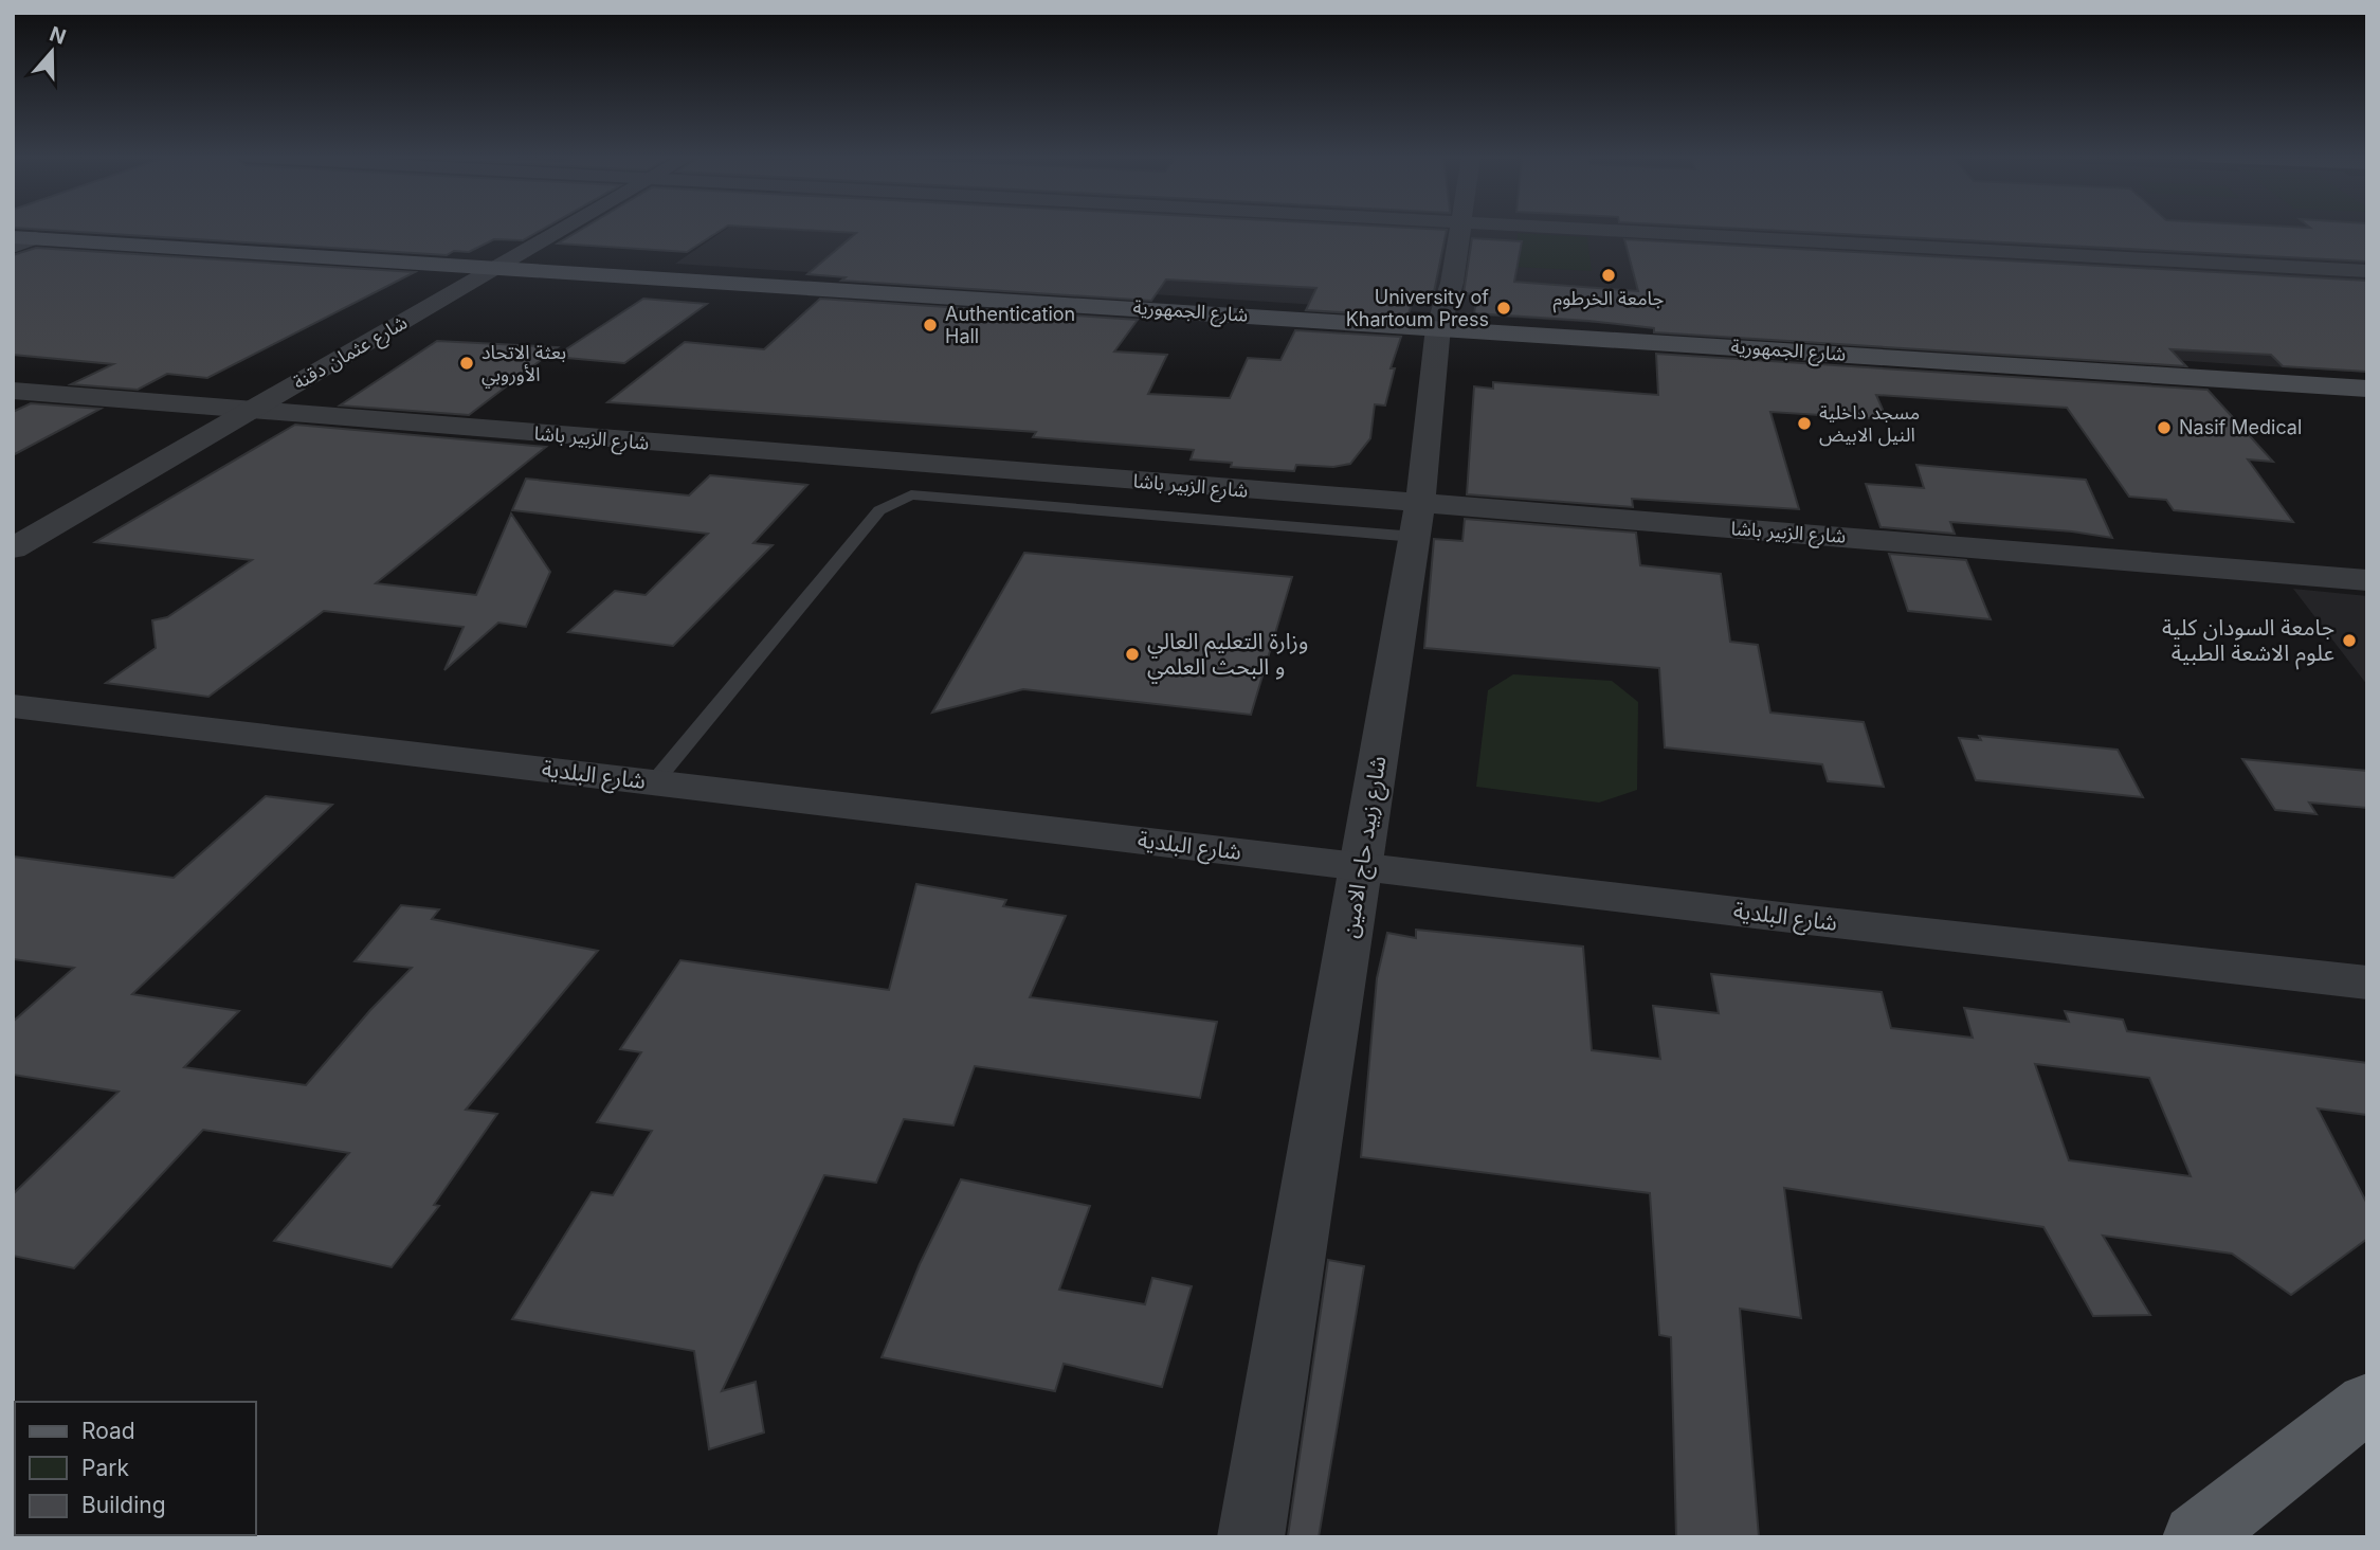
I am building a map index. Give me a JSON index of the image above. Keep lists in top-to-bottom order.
{
  "streets": {
    "main road": ["شارع الجمهورية"],
    "street": [
      "شارع عثمان دقنة",
      "شارع الزبير باشا",
      "شارع البلدية",
      "شارع زبيد حاج الامين"
    ]
  },
  "crossings": [
    ["شارع الجمهورية", "شارع عثمان دقنة"],
    ["شارع الجمهورية", "شارع زبيد حاج الامين"],
    ["شارع عثمان دقنة", "شارع الزبير باشا"],
    ["شارع الزبير باشا", "شارع زبيد حاج الامين"],
    ["شارع البلدية", "شارع زبيد حاج الامين"]
  ],
  "places": [
    "جامعة الخرطوم",
    "University of Khartoum Press",
    "Authentication Hall",
    "بعثة الاتحاد الأوروبي",
    "مسجد داخلية النيل الابيض",
    "Nasif Medical",
    "جامعة السودان كلية علوم الاشعة الطبية",
    "وزارة التعليم العالي و البحث العلمي"
  ],
  "legend": ["Road", "Park", "Building"],
  "north": "top"
}
